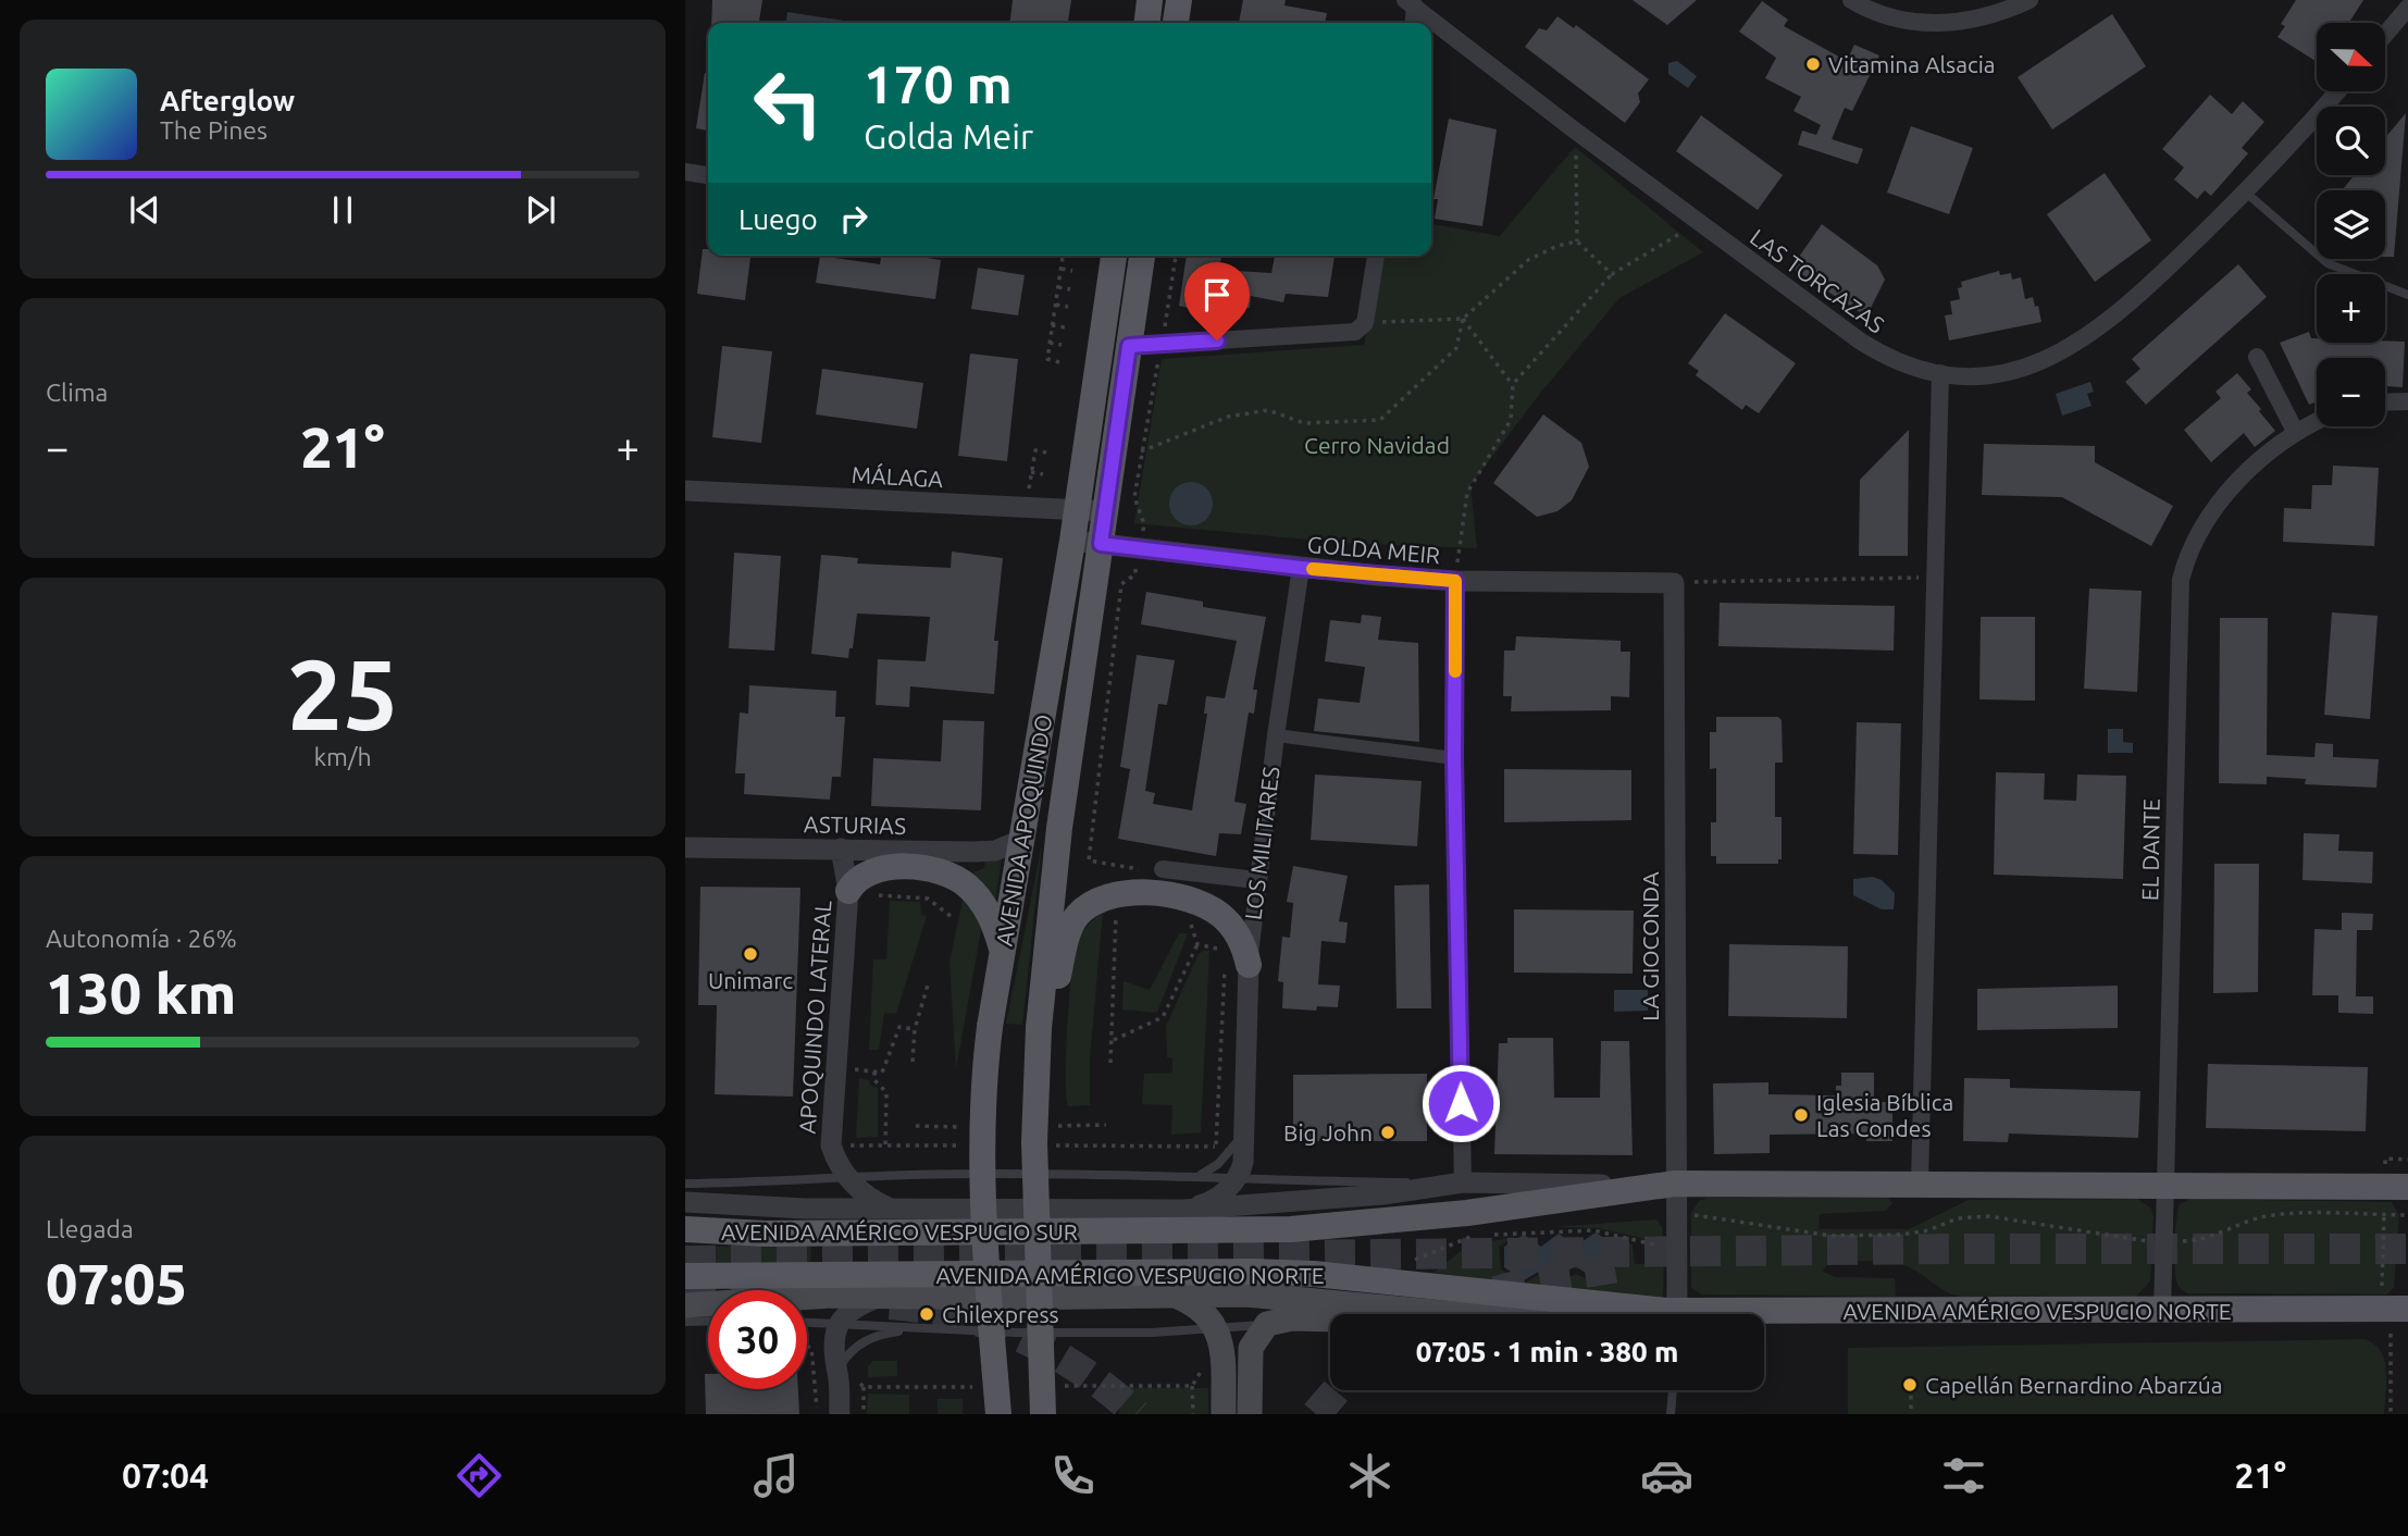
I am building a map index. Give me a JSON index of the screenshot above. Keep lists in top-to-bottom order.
{
  "streets": {
    "main road": ["AVENIDA APOQUINDO", "AVENIDA AMÉRICO VESPUCIO SUR", "AVENIDA AMÉRICO VESPUCIO NORTE"],
    "street": [
      "LAS TORCAZAS",
      "MÁLAGA",
      "GOLDA MEIR",
      "ASTURIAS",
      "LOS MILITARES",
      "EL DANTE",
      "LA GIOCONDA",
      "APOQUINDO LATERAL"
    ]
  },
  "crossings": [
    ["MÁLAGA", "AVENIDA APOQUINDO"],
    ["GOLDA MEIR", "AVENIDA APOQUINDO"],
    ["GOLDA MEIR", "LOS MILITARES"],
    ["GOLDA MEIR", "LA GIOCONDA"],
    ["ASTURIAS", "AVENIDA APOQUINDO"],
    ["ASTURIAS", "APOQUINDO LATERAL"],
    ["LOS MILITARES", "AVENIDA AMÉRICO VESPUCIO NORTE"],
    ["EL DANTE", "AVENIDA AMÉRICO VESPUCIO NORTE"],
    ["LA GIOCONDA", "AVENIDA AMÉRICO VESPUCIO NORTE"],
    ["APOQUINDO LATERAL", "AVENIDA AMÉRICO VESPUCIO SUR"],
    ["APOQUINDO LATERAL", "AVENIDA AMÉRICO VESPUCIO NORTE"],
    ["AVENIDA AMÉRICO VESPUCIO SUR", "AVENIDA AMÉRICO VESPUCIO NORTE"]
  ],
  "parks": ["Cerro Navidad"],
  "places": [
    "Vitamina Alsacia",
    "Unimarc",
    "Iglesia Bíblica Las Condes",
    "Big John",
    "Chilexpress",
    "Capellán Bernardino Abarzúa"
  ],
  "north": "right",
  "page": {
    "map_buttons": ["+", "−"],
    "turn": ["170 m", "Golda Meir"],
    "song": ["Afterglow", "The Pines"],
    "then": "Luego",
    "tile": [
      "Clima",
      ["25", "km/h"],
      ["Autonomía · 26%", "130 km"],
      ["Llegada", "07:05"]
    ],
    "heat": ["−", "21°", "+"],
    "limit": "30",
    "trip": "07:05 · 1 min · 380 m",
    "tabs": ["07:04", "21°"]
  }
}
